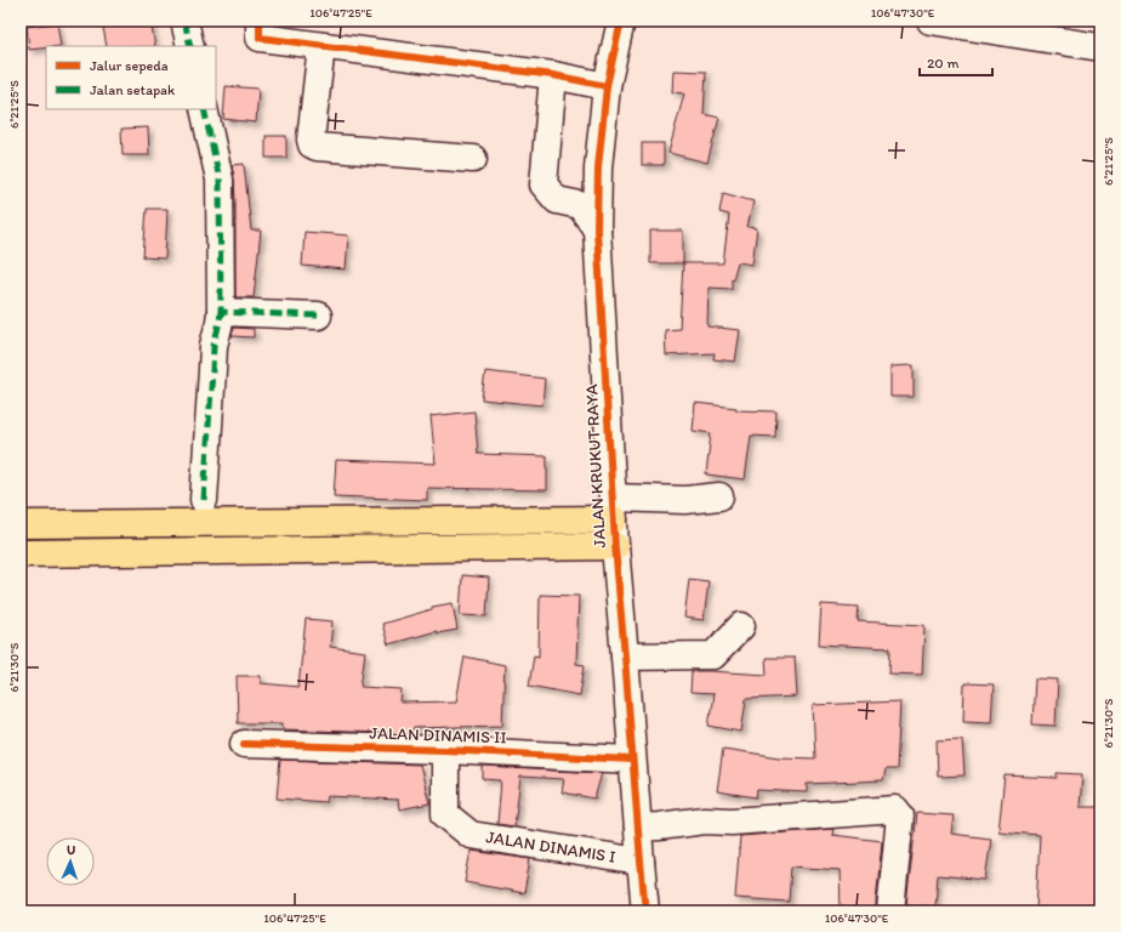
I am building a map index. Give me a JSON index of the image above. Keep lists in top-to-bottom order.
{
  "streets": {
    "street": ["JALAN KRUKUT RAYA", "JALAN DINAMIS II", "JALAN DINAMIS I"]
  },
  "crossings": [
    ["JALAN KRUKUT RAYA", "JALAN DINAMIS II"],
    ["JALAN KRUKUT RAYA", "JALAN DINAMIS I"],
    ["JALAN DINAMIS II", "JALAN DINAMIS I"]
  ],
  "legend": ["Jalur sepeda", "Jalan setapak"],
  "scale_bar": "20 m",
  "north": "top",
  "coordinates": [
    "106°47'25\"E",
    "106°47'30\"E",
    "6°21'25\"S",
    "6°21'30\"S"
  ]
}
